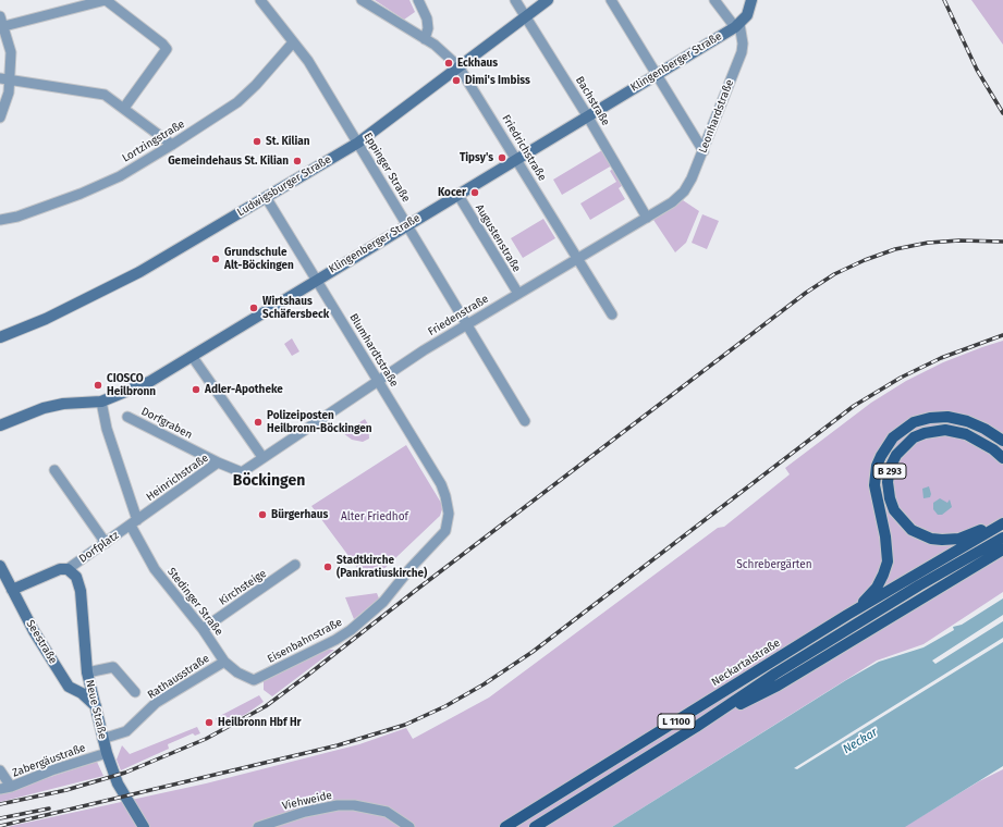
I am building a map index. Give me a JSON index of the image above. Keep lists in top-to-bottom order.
{
  "streets": {
    "main road": ["B 293", "Neckartalstraße", "L 1100"],
    "street": [
      "Klingenberger Straße",
      "Bachstraße",
      "Leonhardstraße",
      "Lortzingstraße",
      "Friedrichstraße",
      "Eppinger Straße",
      "Ludwigsburger Straße",
      "Augustenstraße",
      "Friedenstraße",
      "Blumhardtstraße",
      "Dorfgraben",
      "Heinrichstraße",
      "Dorfplatz",
      "Kirchsteige",
      "Stedinger Straße",
      "Eisenbahnstraße",
      "Seestraße",
      "Rathausstraße",
      "Neue Straße",
      "Zabergäustraße",
      "Viehweide"
    ]
  },
  "crossings": [
    ["Klingenberger Straße", "Bachstraße"],
    ["Klingenberger Straße", "Leonhardstraße"],
    ["Klingenberger Straße", "Friedrichstraße"],
    ["Klingenberger Straße", "Eppinger Straße"],
    ["Klingenberger Straße", "Augustenstraße"],
    ["Klingenberger Straße", "Blumhardtstraße"],
    ["Klingenberger Straße", "Stedinger Straße"],
    ["Bachstraße", "Ludwigsburger Straße"],
    ["Bachstraße", "Friedenstraße"],
    ["Leonhardstraße", "Friedenstraße"],
    ["Lortzingstraße", "Eppinger Straße"],
    ["Friedrichstraße", "Ludwigsburger Straße"],
    ["Friedrichstraße", "Friedenstraße"],
    ["Eppinger Straße", "Ludwigsburger Straße"],
    ["Eppinger Straße", "Friedenstraße"],
    ["Ludwigsburger Straße", "Blumhardtstraße"],
    ["Augustenstraße", "Friedenstraße"],
    ["Friedenstraße", "Blumhardtstraße"],
    ["Friedenstraße", "Heinrichstraße"],
    ["Blumhardtstraße", "Eisenbahnstraße"],
    ["Dorfgraben", "Heinrichstraße"],
    ["Heinrichstraße", "Dorfplatz"],
    ["Heinrichstraße", "Stedinger Straße"],
    ["Dorfplatz", "Stedinger Straße"],
    ["Dorfplatz", "Seestraße"],
    ["Dorfplatz", "Neue Straße"],
    ["Kirchsteige", "Stedinger Straße"],
    ["Stedinger Straße", "Eisenbahnstraße"],
    ["Stedinger Straße", "Rathausstraße"],
    ["Seestraße", "Neue Straße"],
    ["Rathausstraße", "Neue Straße"],
    ["Neue Straße", "Zabergäustraße"]
  ],
  "districts": ["Böckingen"],
  "water": ["Neckar"],
  "parks": ["Alter Friedhof", "Schrebergärten"],
  "places": [
    "Eckhaus",
    "Dimi's Imbiss",
    "St. Kilian",
    "Tipsy's",
    "Gemeindehaus St. Kilian",
    "Kocer",
    "Grundschule Alt-Böckingen",
    "Wirtshaus Schäfersbeck",
    "CIOSCO Heilbronn",
    "Adler-Apotheke",
    "Polizeiposten Heilbronn-Böckingen",
    "Bürgerhaus",
    "Stadtkirche (Pankratiuskirche)",
    "Heilbronn Hbf Hr"
  ]
}
